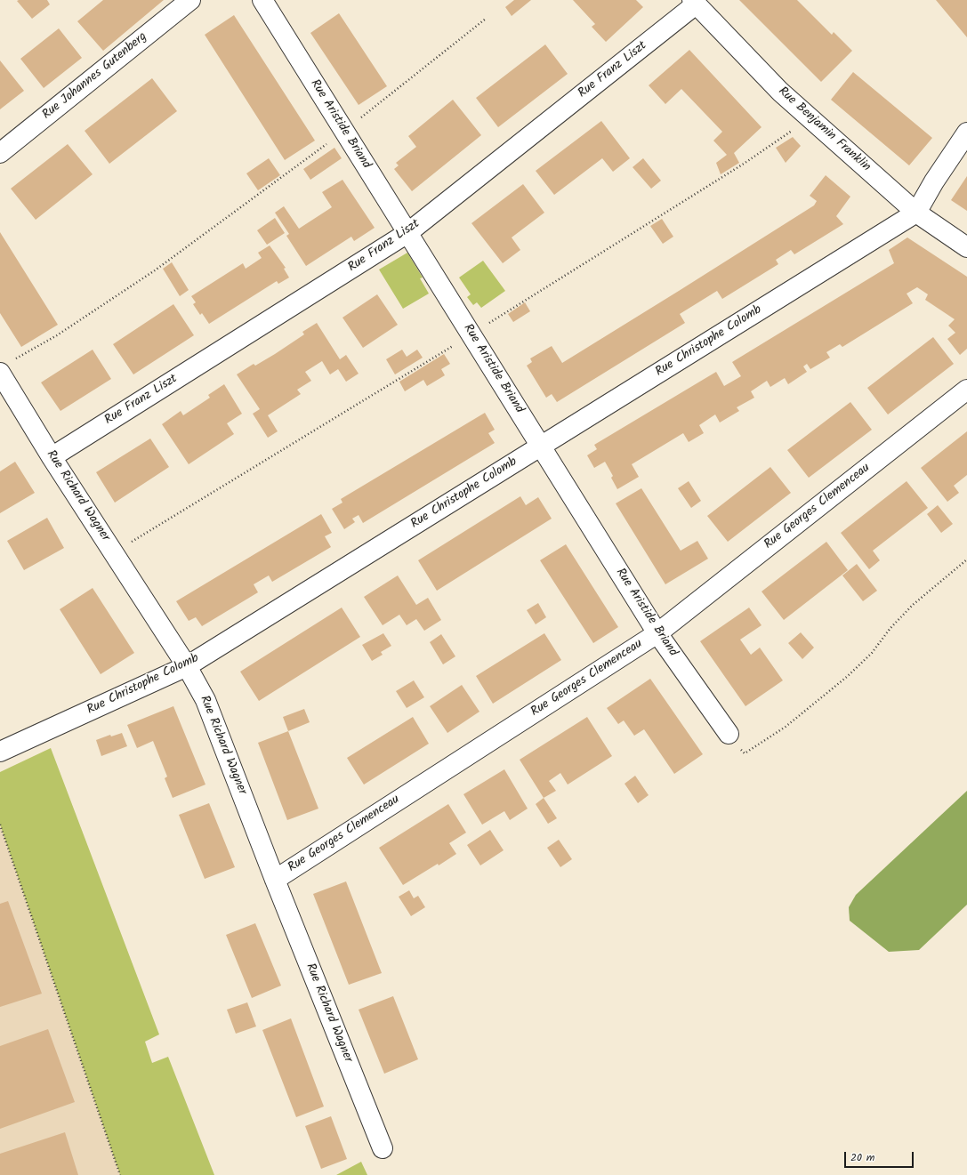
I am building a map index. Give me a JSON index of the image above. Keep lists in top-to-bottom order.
{
  "streets": {
    "street": [
      "Rue Franz Liszt",
      "Rue Johannes Gutenberg",
      "Rue Aristide Briand",
      "Rue Benjamin Franklin",
      "Rue Christophe Colomb",
      "Rue Richard Wagner",
      "Rue Georges Clemenceau"
    ]
  },
  "crossings": [
    ["Rue Franz Liszt", "Rue Aristide Briand"],
    ["Rue Franz Liszt", "Rue Benjamin Franklin"],
    ["Rue Franz Liszt", "Rue Richard Wagner"],
    ["Rue Aristide Briand", "Rue Christophe Colomb"],
    ["Rue Aristide Briand", "Rue Georges Clemenceau"],
    ["Rue Benjamin Franklin", "Rue Christophe Colomb"],
    ["Rue Christophe Colomb", "Rue Richard Wagner"],
    ["Rue Richard Wagner", "Rue Georges Clemenceau"]
  ],
  "scale_bar": "20 m"
}
